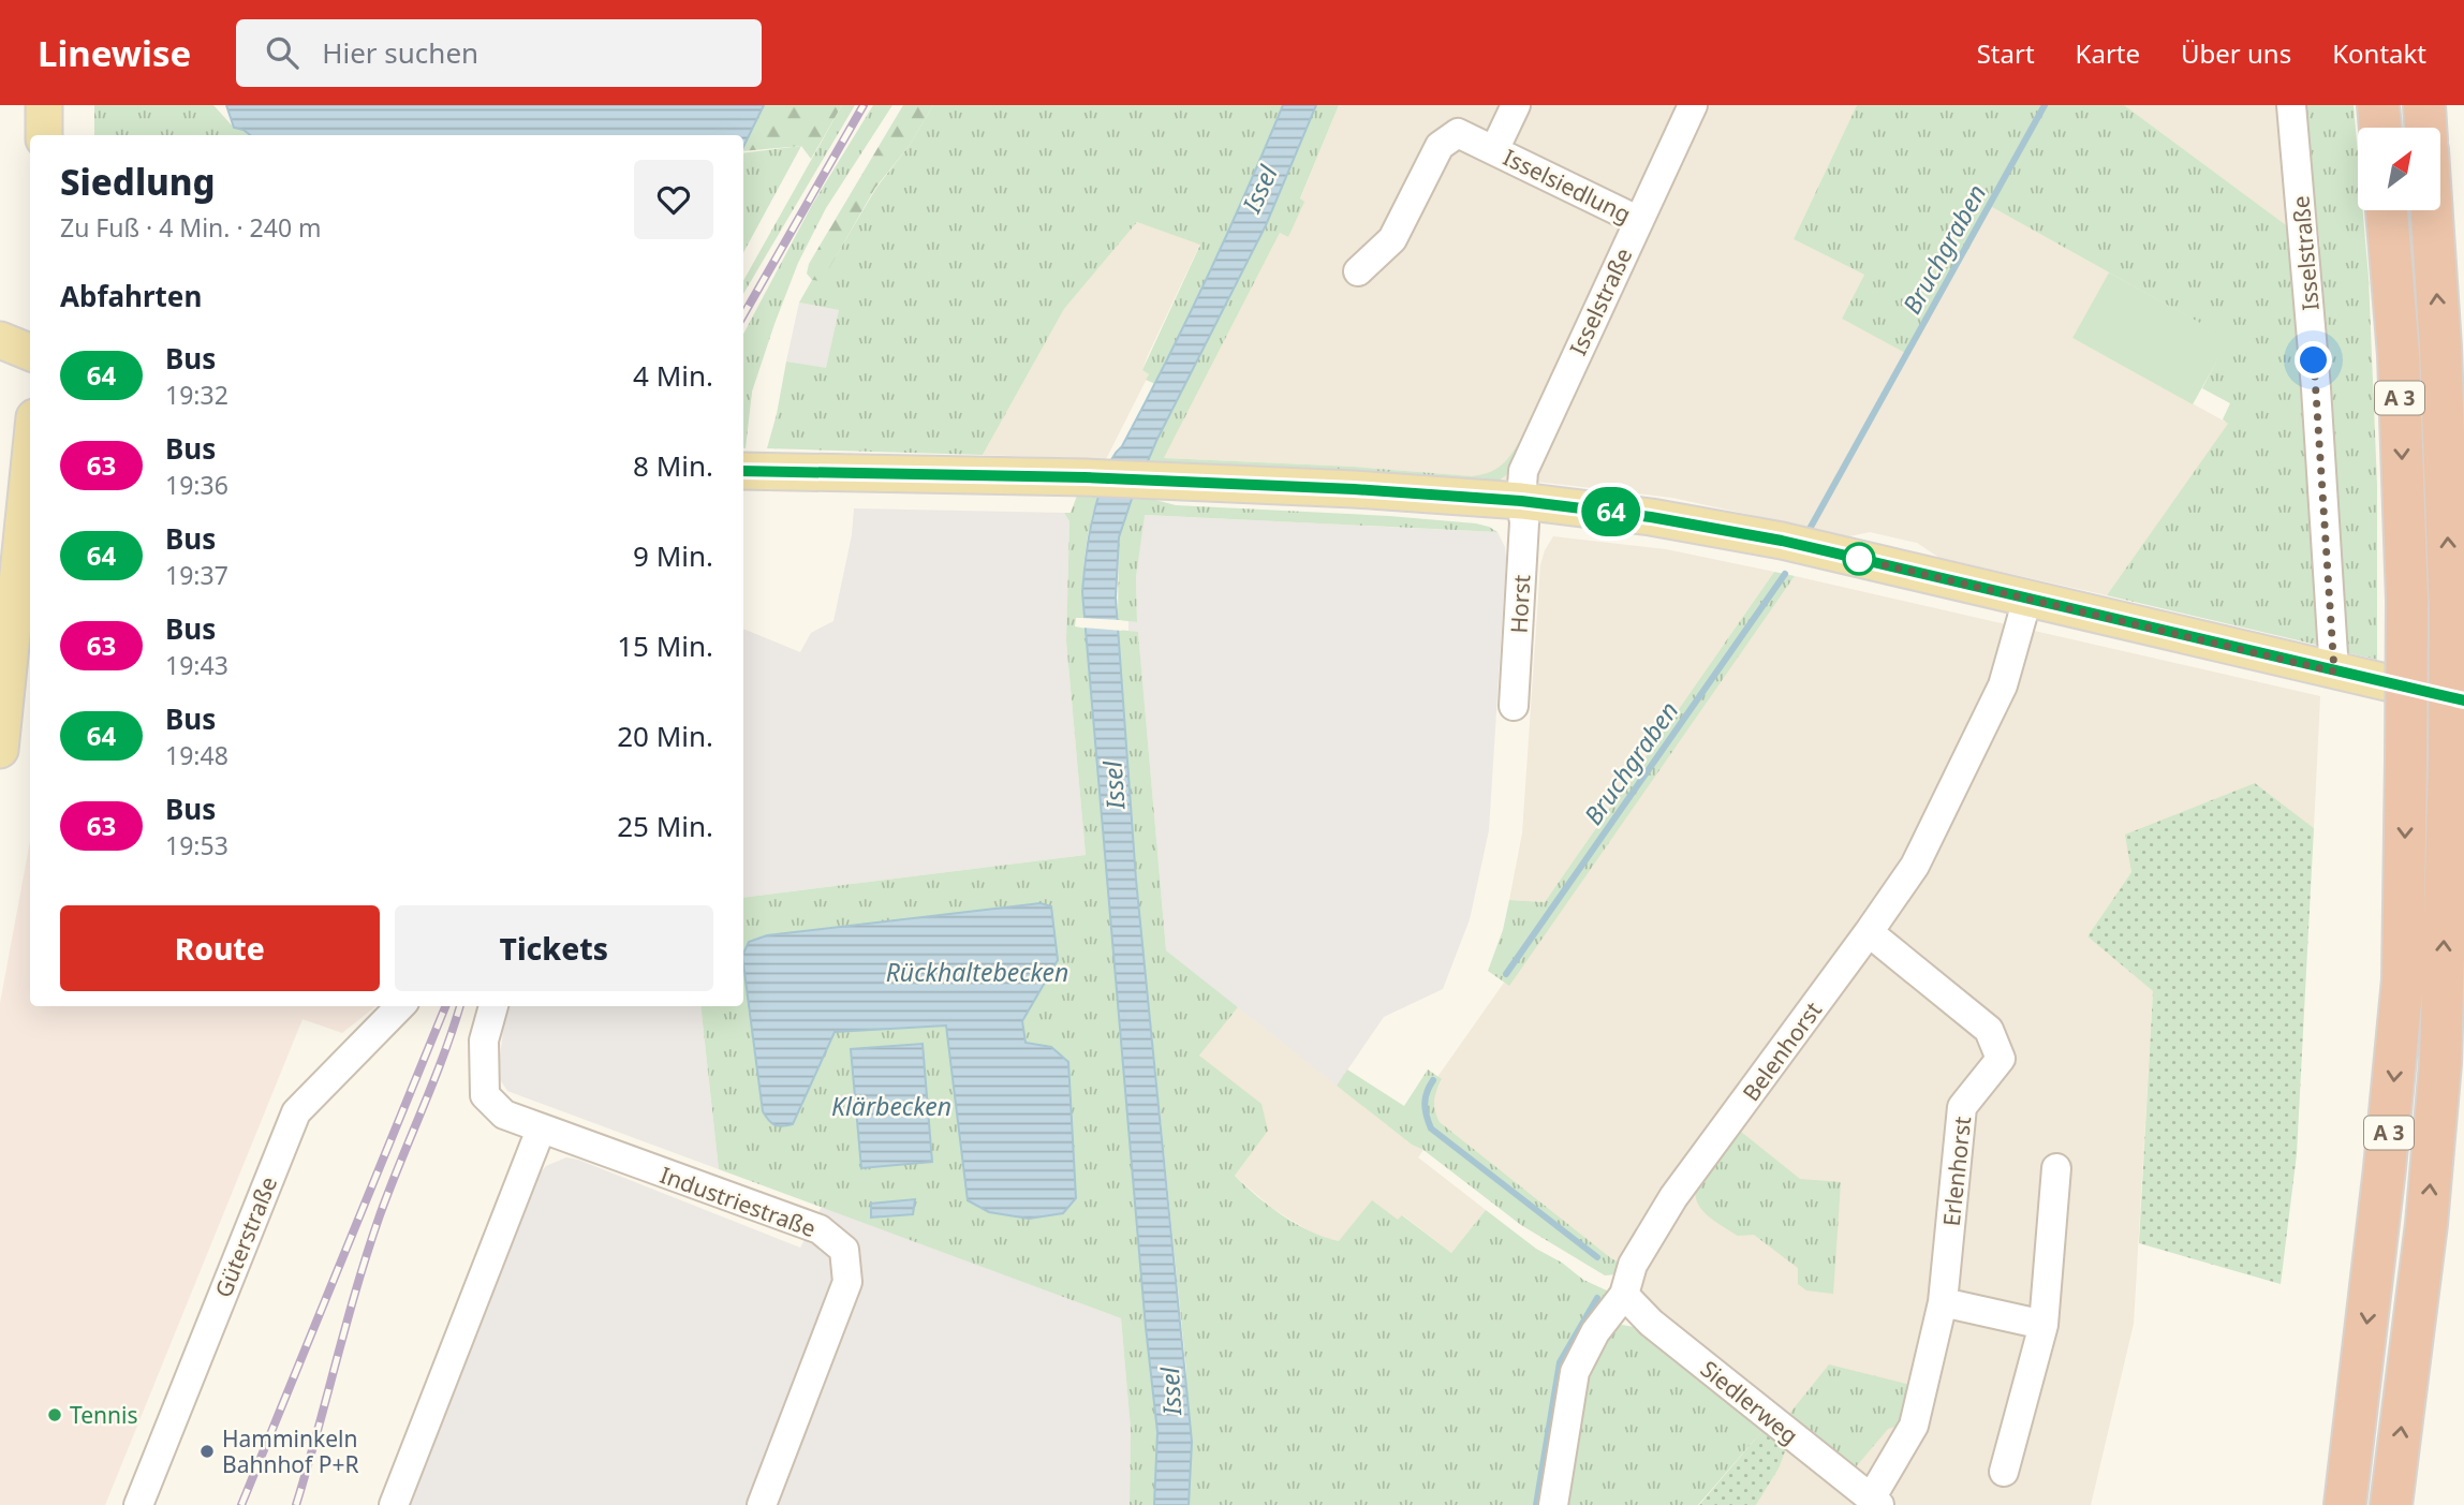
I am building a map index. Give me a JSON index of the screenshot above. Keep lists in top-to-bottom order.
{
  "streets": {
    "highway": ["A 3"],
    "street": [
      "Isselsiedlung",
      "Isselstraße",
      "Horst",
      "Belenhorst",
      "Erlenhorst",
      "Industriestraße",
      "Güterstraße",
      "Siedlerweg"
    ]
  },
  "crossings": [
    ["Isselsiedlung", "Isselstraße"],
    ["Isselstraße", "Horst"],
    ["Belenhorst", "Erlenhorst"],
    ["Belenhorst", "Siedlerweg"],
    ["Erlenhorst", "Siedlerweg"]
  ],
  "water": [
    "Issel",
    "Bruchgraben",
    "Rückhaltebecken",
    "Klärbecken"
  ],
  "places": ["Tennis", "Hamminkeln Bahnhof P+R"],
  "lines": ["bus line 64"],
  "north": "top right",
  "page": {
    "header": "Linewise",
    "search": "Hier suchen",
    "nav": [
      "Start",
      "Karte",
      "Über uns",
      "Kontakt"
    ],
    "on_map": "64",
    "heading": [
      ["Siedlung", "Zu Fuß · 4 Min. · 240 m"],
      "Abfahrten"
    ],
    "list": [
      {
        "mark": "64",
        "name": "Bus",
        "note": "19:32",
        "value": "4 Min."
      },
      {
        "mark": "63",
        "name": "Bus",
        "note": "19:36",
        "value": "8 Min."
      },
      {
        "mark": "64",
        "name": "Bus",
        "note": "19:37",
        "value": "9 Min."
      },
      {
        "mark": "63",
        "name": "Bus",
        "note": "19:43",
        "value": "15 Min."
      },
      {
        "mark": "64",
        "name": "Bus",
        "note": "19:48",
        "value": "20 Min."
      },
      {
        "mark": "63",
        "name": "Bus",
        "note": "19:53",
        "value": "25 Min."
      }
    ],
    "buttons": ["Route", "Tickets"]
  }
}
